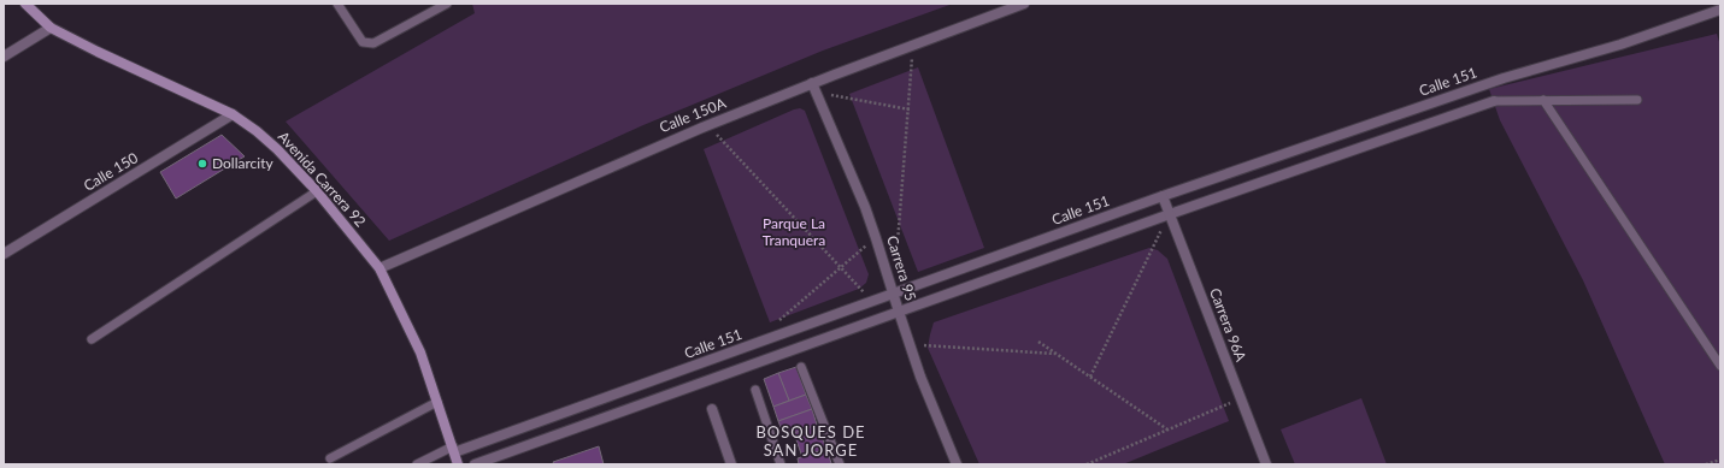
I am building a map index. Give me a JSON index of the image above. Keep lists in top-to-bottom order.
{
  "streets": {
    "main road": ["Avenida Carrera 92"],
    "street": [
      "Calle 151",
      "Calle 150A",
      "Calle 150",
      "Carrera 95",
      "Carrera 96A"
    ]
  },
  "crossings": [
    ["Calle 151", "Avenida Carrera 92"],
    ["Calle 151", "Carrera 95"],
    ["Calle 151", "Carrera 96A"],
    ["Calle 150A", "Avenida Carrera 92"],
    ["Calle 150A", "Carrera 95"],
    ["Calle 150", "Avenida Carrera 92"]
  ],
  "districts": ["BOSQUES DE SAN JORGE"],
  "parks": ["Parque La Tranquera"],
  "places": ["Dollarcity"]
}
